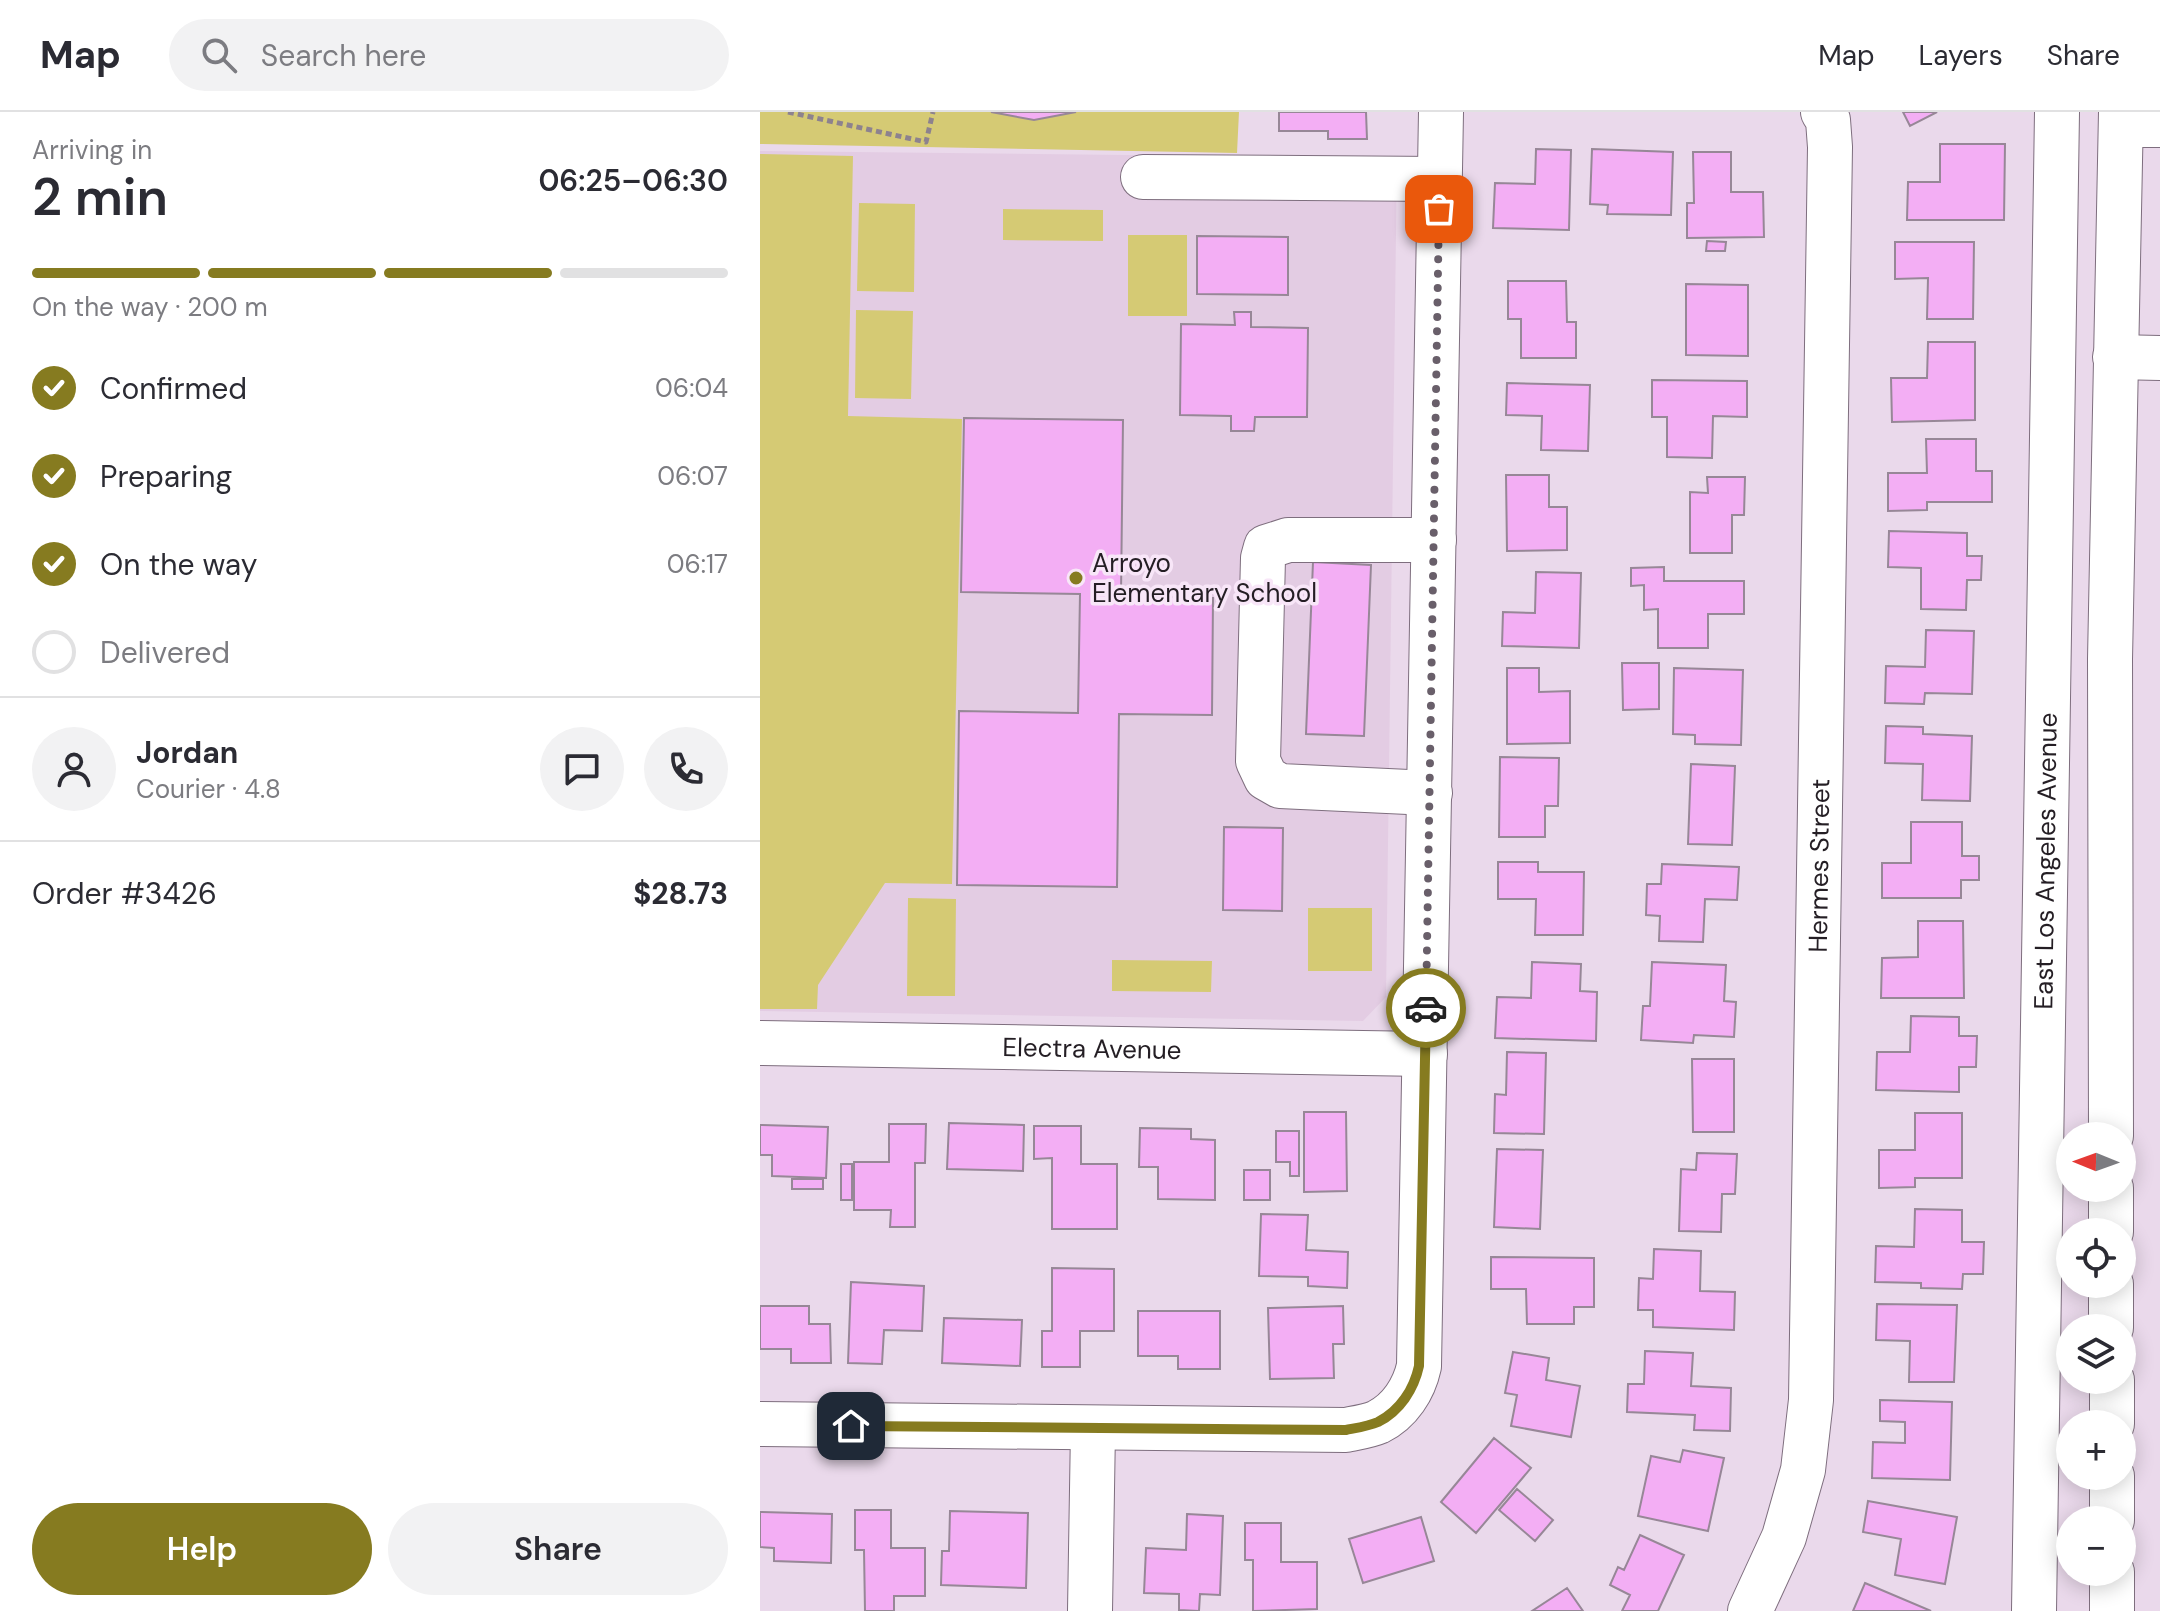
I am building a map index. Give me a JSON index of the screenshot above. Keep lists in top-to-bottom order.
{
  "streets": {
    "street": ["East Los Angeles Avenue", "Hermes Street", "Electra Avenue"]
  },
  "places": ["Arroyo Elementary School"],
  "north": "left",
  "page": {
    "header": "Map",
    "search": "Search here",
    "nav": ["Map", "Layers", "Share"],
    "heading": ["2 min", "Arriving in", "06:25–06:30"],
    "panel": [
      "Jordan",
      "Courier · 4.8",
      "Order #3426",
      "$28.73"
    ],
    "bar": "On the way · 200 m",
    "list": [
      ["Confirmed", "06:04"],
      ["Preparing", "06:07"],
      ["On the way", "06:17"],
      "Delivered"
    ],
    "map_buttons": ["+", "−"],
    "buttons": ["Help", "Share"]
  }
}
